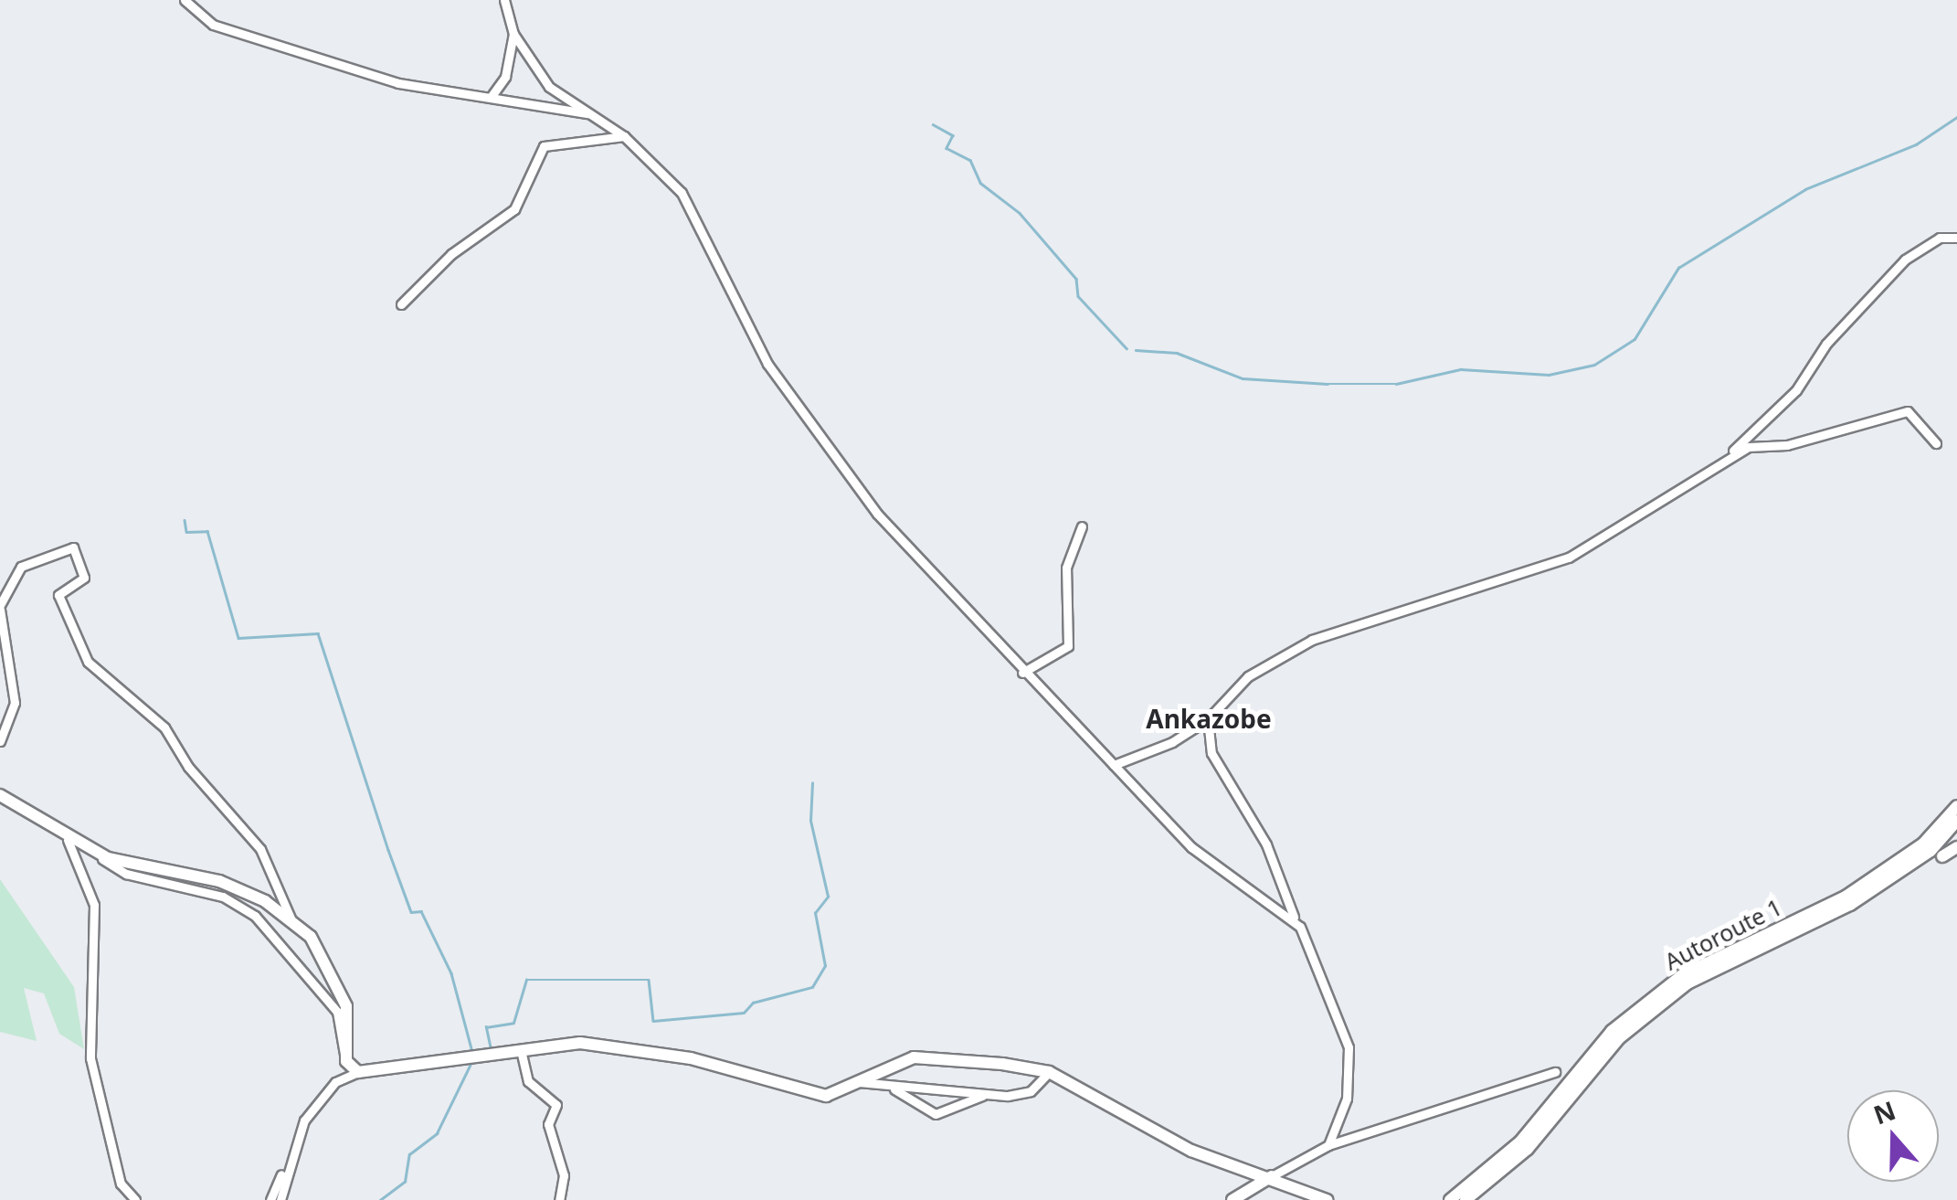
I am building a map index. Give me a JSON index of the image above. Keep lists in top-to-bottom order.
{
  "streets": {
    "street": ["Autoroute 1"]
  },
  "districts": ["Ankazobe"],
  "north": "top"
}
